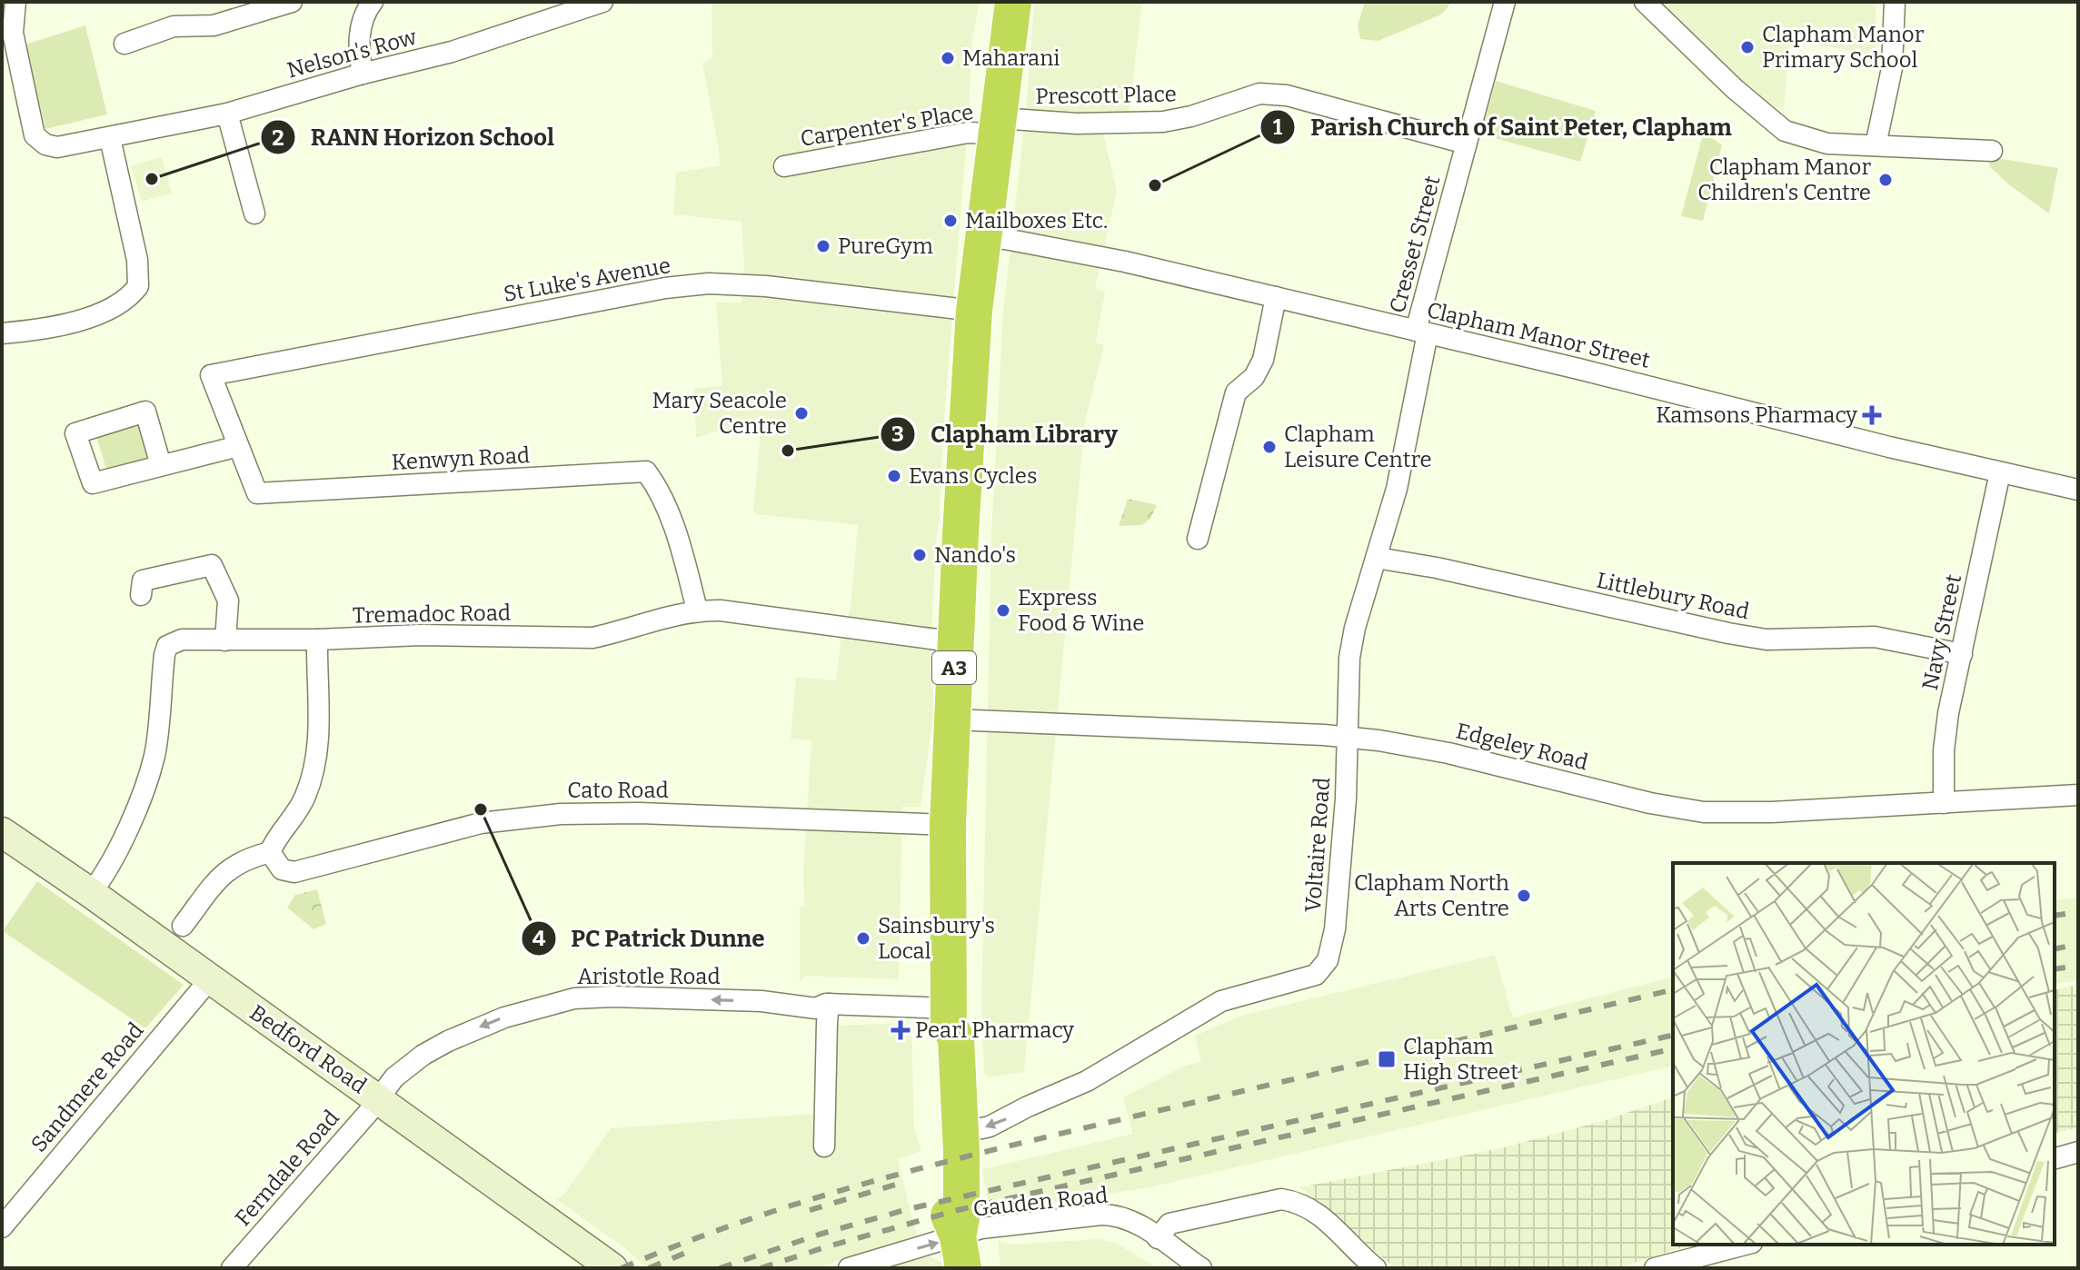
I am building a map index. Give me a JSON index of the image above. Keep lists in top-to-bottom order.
{
  "streets": {
    "highway": ["A3"],
    "main road": ["Bedford Road"],
    "street": [
      "Nelson's Row",
      "Prescott Place",
      "Carpenter's Place",
      "Cresset Street",
      "St Luke's Avenue",
      "Clapham Manor Street",
      "Kenwyn Road",
      "Littlebury Road",
      "Tremadoc Road",
      "Navy Street",
      "Edgeley Road",
      "Cato Road",
      "Voltaire Road",
      "Aristotle Road",
      "Sandmere Road",
      "Ferndale Road",
      "Gauden Road"
    ]
  },
  "crossings": [
    ["Prescott Place", "Carpenter's Place"],
    ["Prescott Place", "Cresset Street"],
    ["Prescott Place", "A3"],
    ["Carpenter's Place", "A3"],
    ["Cresset Street", "Clapham Manor Street"],
    ["Cresset Street", "Voltaire Road"],
    ["St Luke's Avenue", "Kenwyn Road"],
    ["St Luke's Avenue", "A3"],
    ["Clapham Manor Street", "Navy Street"],
    ["Clapham Manor Street", "A3"],
    ["Clapham Manor Street", "Voltaire Road"],
    ["Kenwyn Road", "Tremadoc Road"],
    ["Littlebury Road", "Navy Street"],
    ["Littlebury Road", "Voltaire Road"],
    ["Tremadoc Road", "A3"],
    ["Tremadoc Road", "Bedford Road"],
    ["Navy Street", "Edgeley Road"],
    ["A3", "Edgeley Road"],
    ["A3", "Cato Road"],
    ["A3", "Voltaire Road"],
    ["A3", "Aristotle Road"],
    ["A3", "Gauden Road"],
    ["Edgeley Road", "Voltaire Road"],
    ["Aristotle Road", "Bedford Road"],
    ["Aristotle Road", "Ferndale Road"],
    ["Bedford Road", "Sandmere Road"],
    ["Bedford Road", "Ferndale Road"]
  ],
  "one_way": ["Voltaire Road", "Aristotle Road"],
  "places": {
    "other": [
      "Clapham Manor Primary School",
      "Maharani",
      "RANN Horizon School",
      "Clapham Manor Children's Centre",
      "Parish Church of Saint Peter, Clapham",
      "Mailboxes Etc.",
      "PureGym",
      "Mary Seacole Centre",
      "Clapham Leisure Centre",
      "Clapham Library",
      "Evans Cycles",
      "Nando's",
      "Express Food & Wine",
      "PC Patrick Dunne",
      "Clapham North Arts Centre",
      "Sainsbury's Local"
    ],
    "health": ["Kamsons Pharmacy", "Pearl Pharmacy"],
    "transit": ["Clapham High Street"]
  }
}
